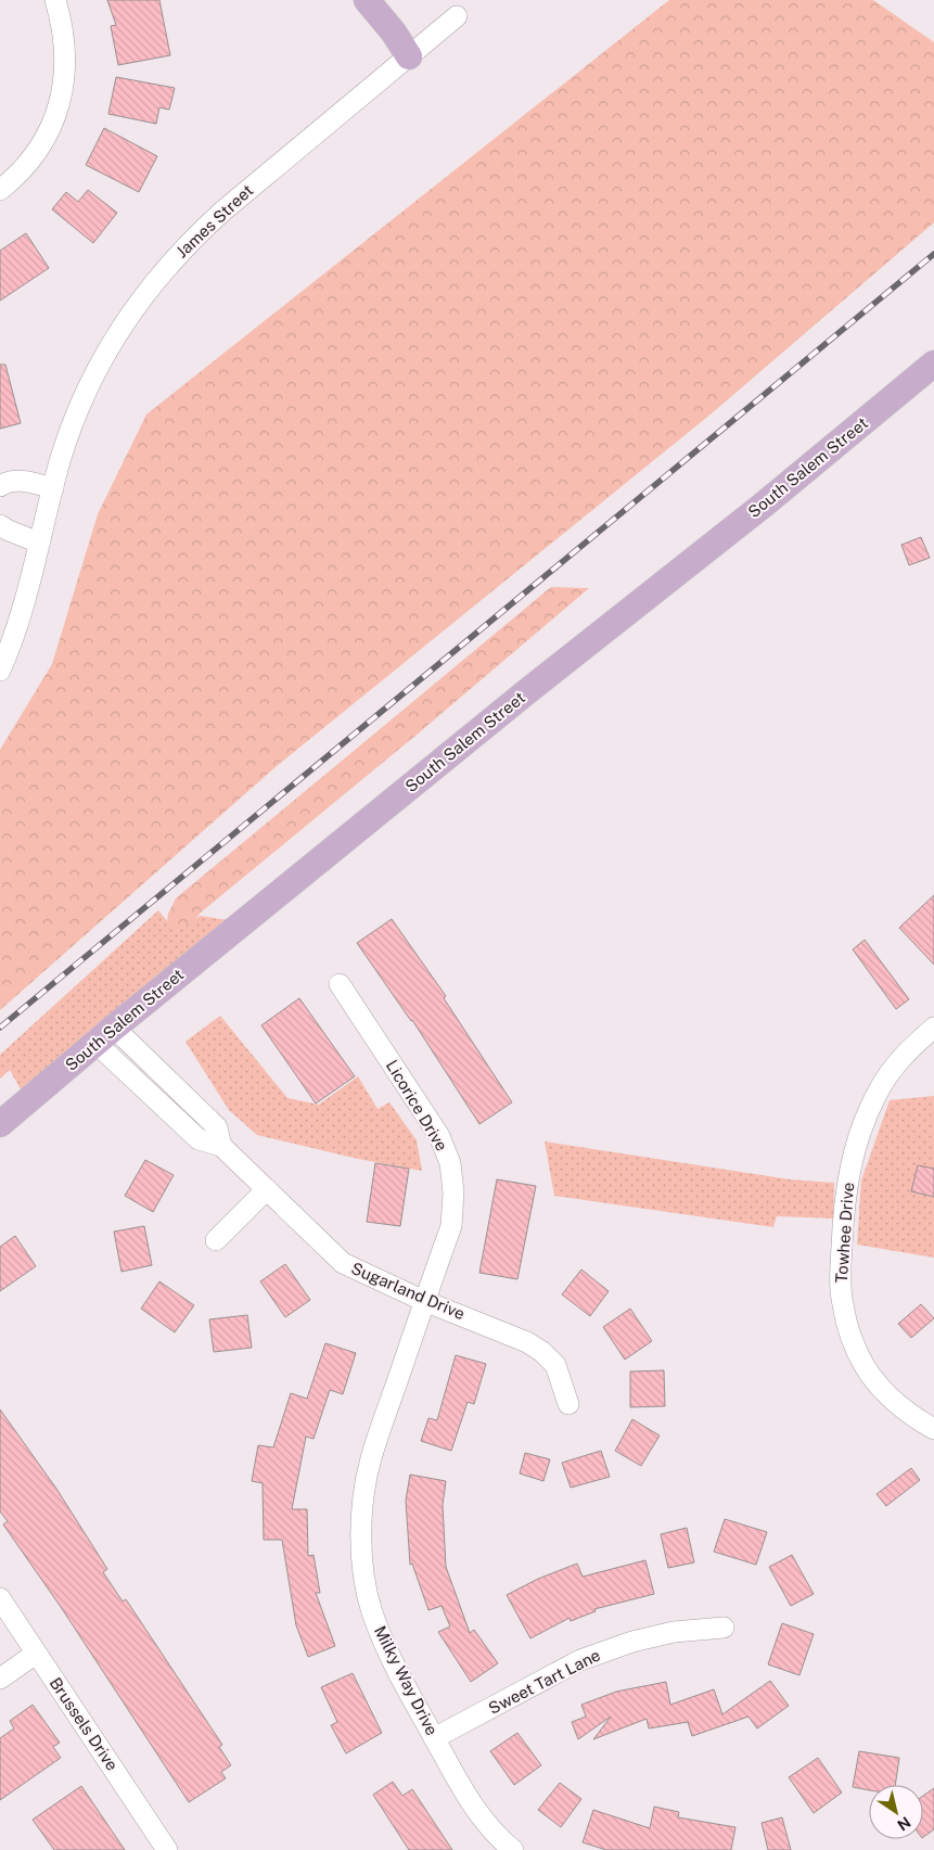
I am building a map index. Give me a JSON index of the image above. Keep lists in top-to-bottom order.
{
  "streets": {
    "main road": ["South Salem Street"],
    "street": [
      "James Street",
      "Licorice Drive",
      "Towhee Drive",
      "Sugarland Drive",
      "Milky Way Drive",
      "Sweet Tart Lane",
      "Brussels Drive"
    ]
  },
  "crossings": [
    ["South Salem Street", "Sugarland Drive"],
    ["Licorice Drive", "Sugarland Drive"],
    ["Licorice Drive", "Milky Way Drive"],
    ["Sugarland Drive", "Milky Way Drive"],
    ["Milky Way Drive", "Sweet Tart Lane"]
  ],
  "north": "bottom right"
}
